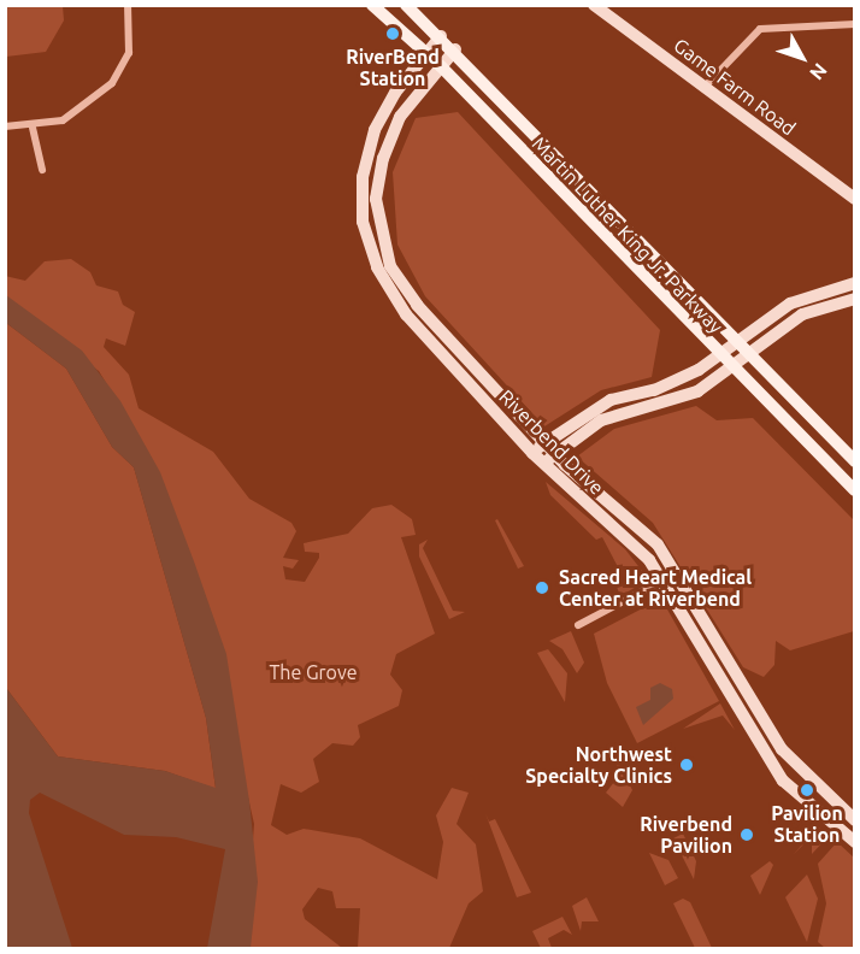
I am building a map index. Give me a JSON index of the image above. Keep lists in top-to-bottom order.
{
  "streets": {
    "main road": ["Martin Luther King Jr. Parkway"],
    "street": ["Game Farm Road", "Riverbend Drive"]
  },
  "crossings": [
    ["Martin Luther King Jr. Parkway", "Riverbend Drive"]
  ],
  "parks": ["The Grove"],
  "places": [
    "RiverBend Station",
    "Sacred Heart Medical Center at Riverbend",
    "Northwest Specialty Clinics",
    "Pavilion Station",
    "Riverbend Pavilion"
  ],
  "north": "bottom right"
}
